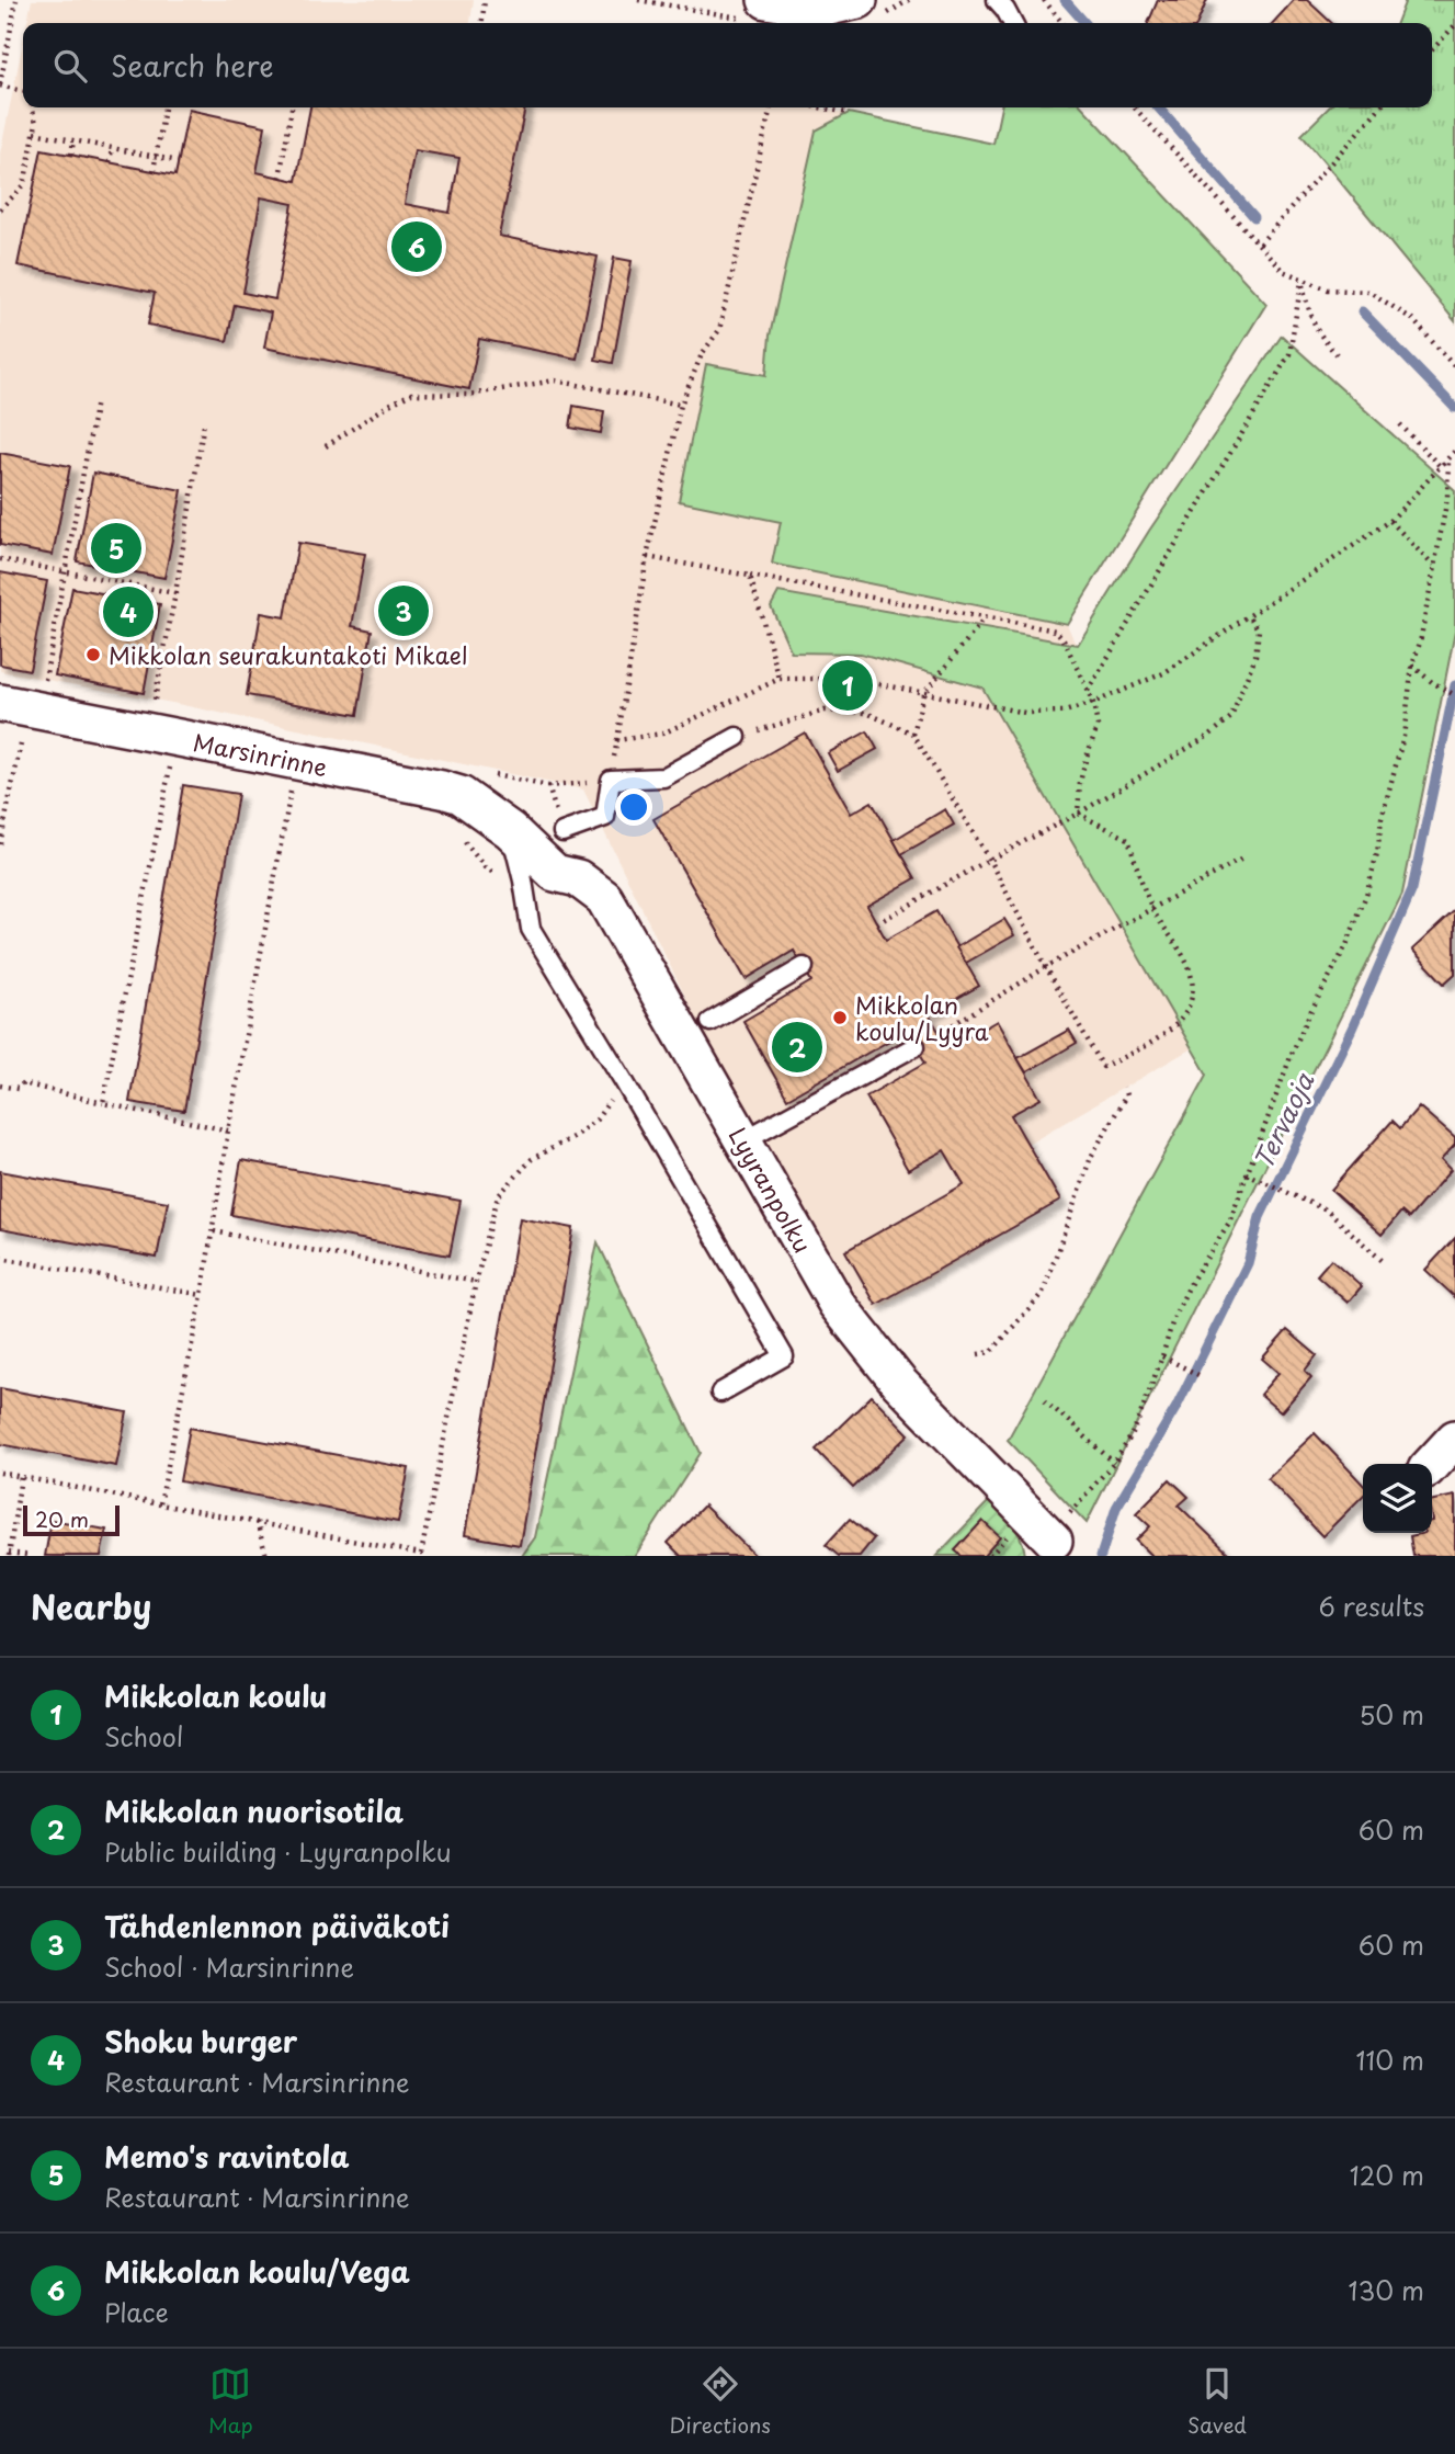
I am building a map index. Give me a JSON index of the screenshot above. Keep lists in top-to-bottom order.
{
  "streets": {
    "street": ["Marsinrinne", "Lyyranpolku"]
  },
  "crossings": [
    ["Marsinrinne", "Lyyranpolku"]
  ],
  "water": ["Tervaoja"],
  "places": ["Mikkolan seurakuntakoti Mikael", "Mikkolan koulu/Lyyra"],
  "scale_bar": "20 m",
  "page": {
    "search": "Search here",
    "pins": [
      "6",
      "5",
      "3",
      "4",
      "1",
      "2"
    ],
    "scale": "20 m",
    "heading": ["Nearby", "6 results"],
    "list": [
      {
        "mark": "1",
        "name": "Mikkolan koulu",
        "note": "School",
        "value": "50 m"
      },
      {
        "mark": "2",
        "name": "Mikkolan nuorisotila",
        "note": "Public building · Lyyranpolku",
        "value": "60 m"
      },
      {
        "mark": "3",
        "name": "Tähdenlennon päiväkoti",
        "note": "School · Marsinrinne",
        "value": "60 m"
      },
      {
        "mark": "4",
        "name": "Shoku burger",
        "note": "Restaurant · Marsinrinne",
        "value": "110 m"
      },
      {
        "mark": "5",
        "name": "Memo's ravintola",
        "note": "Restaurant · Marsinrinne",
        "value": "120 m"
      },
      {
        "mark": "6",
        "name": "Mikkolan koulu/Vega",
        "note": "Place",
        "value": "130 m"
      }
    ],
    "nav": ["Map", "Directions", "Saved"]
  }
}
